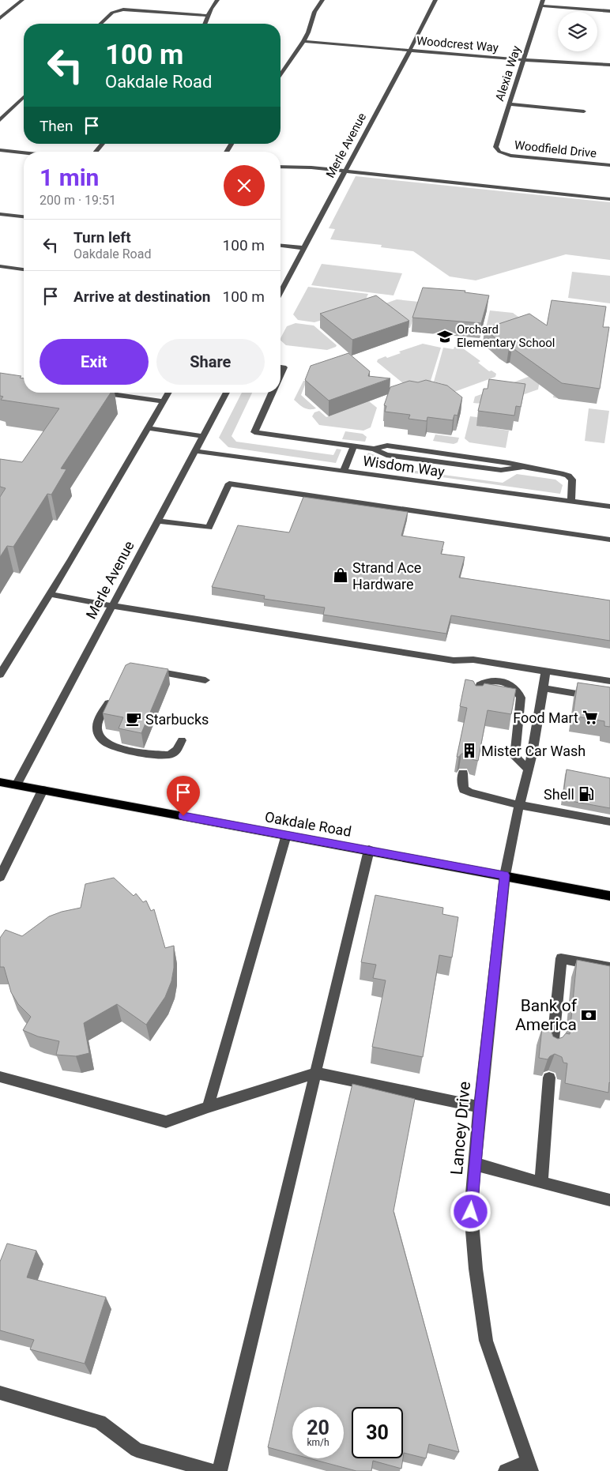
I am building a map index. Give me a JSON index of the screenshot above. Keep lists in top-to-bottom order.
{
  "streets": {
    "main road": ["Oakdale Road"],
    "street": [
      "Woodcrest Way",
      "Alexia Way",
      "Merle Avenue",
      "Woodfield Drive",
      "Wisdom Way",
      "Lancey Drive"
    ]
  },
  "crossings": [
    ["Woodcrest Way", "Alexia Way"],
    ["Woodcrest Way", "Merle Avenue"],
    ["Alexia Way", "Woodfield Drive"],
    ["Merle Avenue", "Wisdom Way"],
    ["Merle Avenue", "Oakdale Road"],
    ["Oakdale Road", "Lancey Drive"]
  ],
  "places": {
    "school or university": ["Orchard Elementary School"],
    "shop": ["Strand Ace Hardware"],
    "supermarket": ["Food Mart"],
    "cafe": ["Starbucks"],
    "building": ["Mister Car Wash"],
    "fuel station": ["Shell"],
    "bank": ["Bank of America"]
  },
  "page": {
    "turn": ["100 m", "Oakdale Road"],
    "then": "Then",
    "heading": ["1 min", "200 m · 19:51"],
    "list": [
      {
        "name": "Turn left",
        "note": "Oakdale Road",
        "value": "100 m"
      },
      {
        "name": "Arrive at destination",
        "value": "100 m"
      }
    ],
    "buttons": ["Exit", "Share"],
    "speed": "20 km/h",
    "limit": "30"
  }
}
